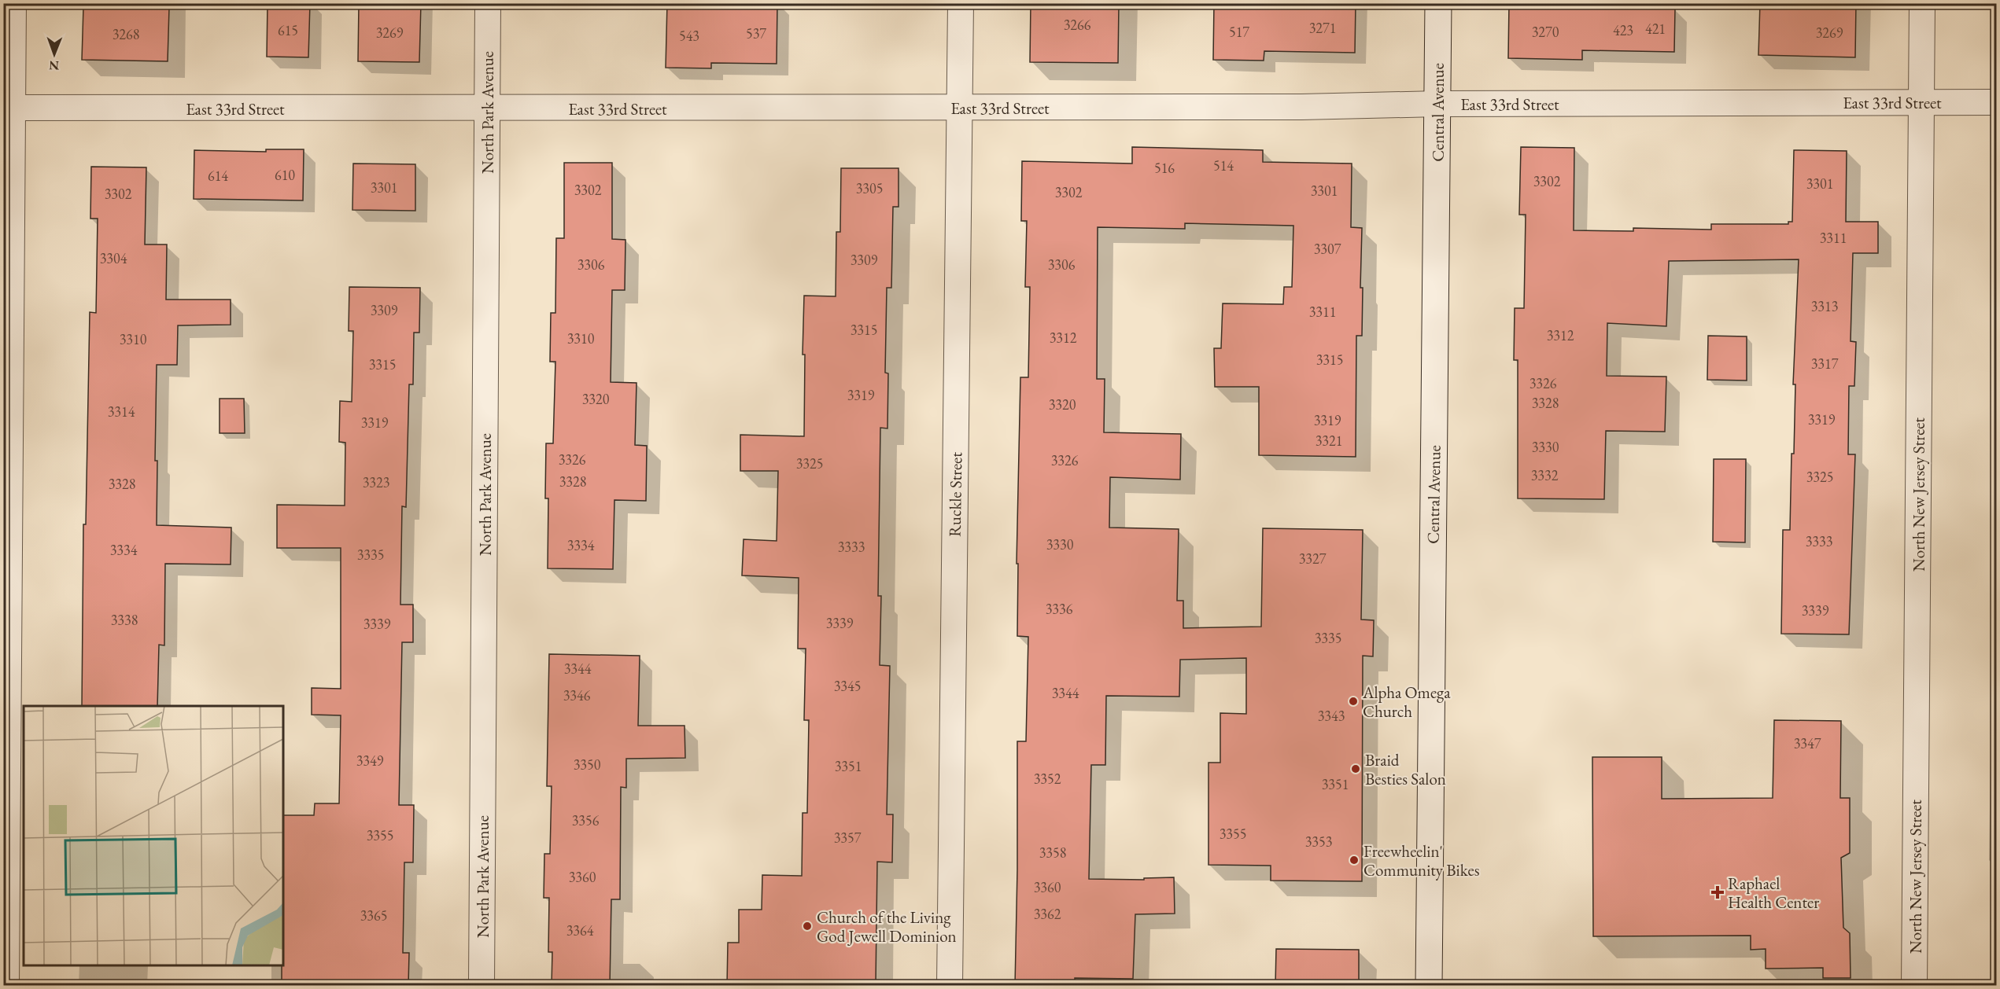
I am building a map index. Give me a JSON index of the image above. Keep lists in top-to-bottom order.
{
  "streets": {
    "main road": ["Central Avenue"],
    "street": [
      "East 33rd Street",
      "North Park Avenue",
      "Ruckle Street",
      "North New Jersey Street"
    ]
  },
  "crossings": [
    ["East 33rd Street", "North Park Avenue"],
    ["East 33rd Street", "Central Avenue"],
    ["East 33rd Street", "Ruckle Street"],
    ["East 33rd Street", "North New Jersey Street"]
  ],
  "places": {
    "other": [
      "Alpha Omega Church",
      "Braid Besties Salon",
      "Freewheelin' Community Bikes",
      "Church of the Living God Jewell Dominion"
    ],
    "health": ["Raphael Health Center"]
  },
  "house_numbers": [
    "3266",
    "3271",
    "421",
    "615",
    "423",
    "517",
    "3270",
    "3269",
    "3269",
    "537",
    "3268",
    "543",
    "514",
    "516",
    "610",
    "614",
    "3302",
    "3301",
    "3301",
    "3305",
    "3302",
    "3301",
    "3302",
    "3302",
    "3311",
    "3307",
    "3304",
    "3309",
    "3306",
    "3306",
    "3313",
    "3309",
    "3311",
    "3315",
    "3312",
    "3312",
    "3310",
    "3310",
    "3315",
    "3317",
    "3315",
    "3326",
    "3319",
    "3320",
    "3328",
    "3320",
    "3314",
    "3319",
    "3319",
    "3319",
    "3321",
    "3330",
    "3326",
    "3326",
    "3325",
    "3332",
    "3325",
    "3328",
    "3323",
    "3328",
    "3333",
    "3330",
    "3334",
    "3333",
    "3334",
    "3335",
    "3327",
    "3336",
    "3339",
    "3338",
    "3339",
    "3339",
    "3335",
    "3344",
    "3345",
    "3344",
    "3346",
    "3343",
    "3347",
    "3349",
    "3350",
    "3351",
    "3352",
    "3351",
    "3356",
    "3355",
    "3355",
    "3357",
    "3353",
    "3358",
    "3360",
    "3360",
    "3362",
    "3365",
    "3364"
  ],
  "north": "bottom"
}
